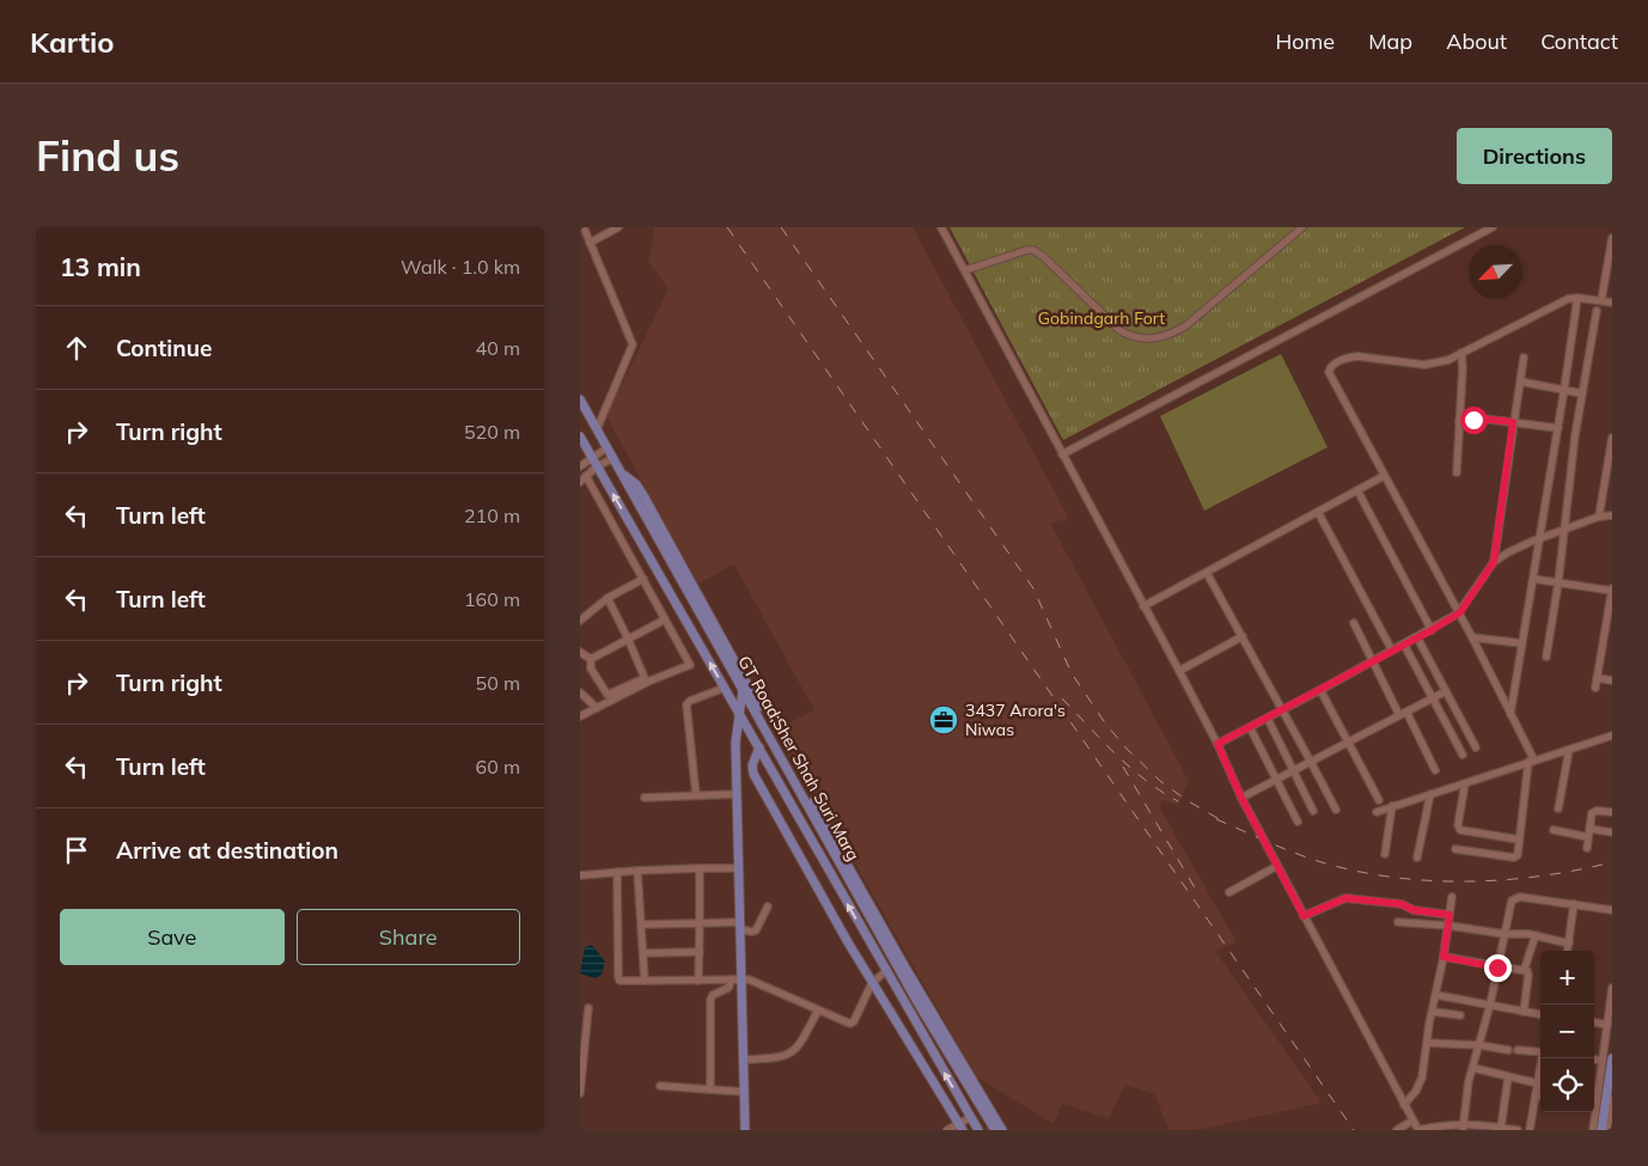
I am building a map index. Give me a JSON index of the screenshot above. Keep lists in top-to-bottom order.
{
  "streets": {
    "main road": ["GT Road;Sher Shah Suri Marg"]
  },
  "parks": ["Gobindgarh Fort"],
  "places": {
    "office": ["3437 Arora's Niwas"]
  },
  "north": "bottom left",
  "page": {
    "header": "Kartio",
    "nav": [
      "Home",
      "Map",
      "About",
      "Contact"
    ],
    "buttons": [
      "Directions",
      ["Save", "Share"]
    ],
    "title": "Find us",
    "heading": ["13 min", "Walk · 1.0 km"],
    "list": [
      ["Continue", "40 m"],
      ["Turn right", "520 m"],
      ["Turn left", "210 m"],
      ["Turn left", "160 m"],
      ["Turn right", "50 m"],
      ["Turn left", "60 m"],
      "Arrive at destination"
    ],
    "map_buttons": ["+", "−"]
  }
}
